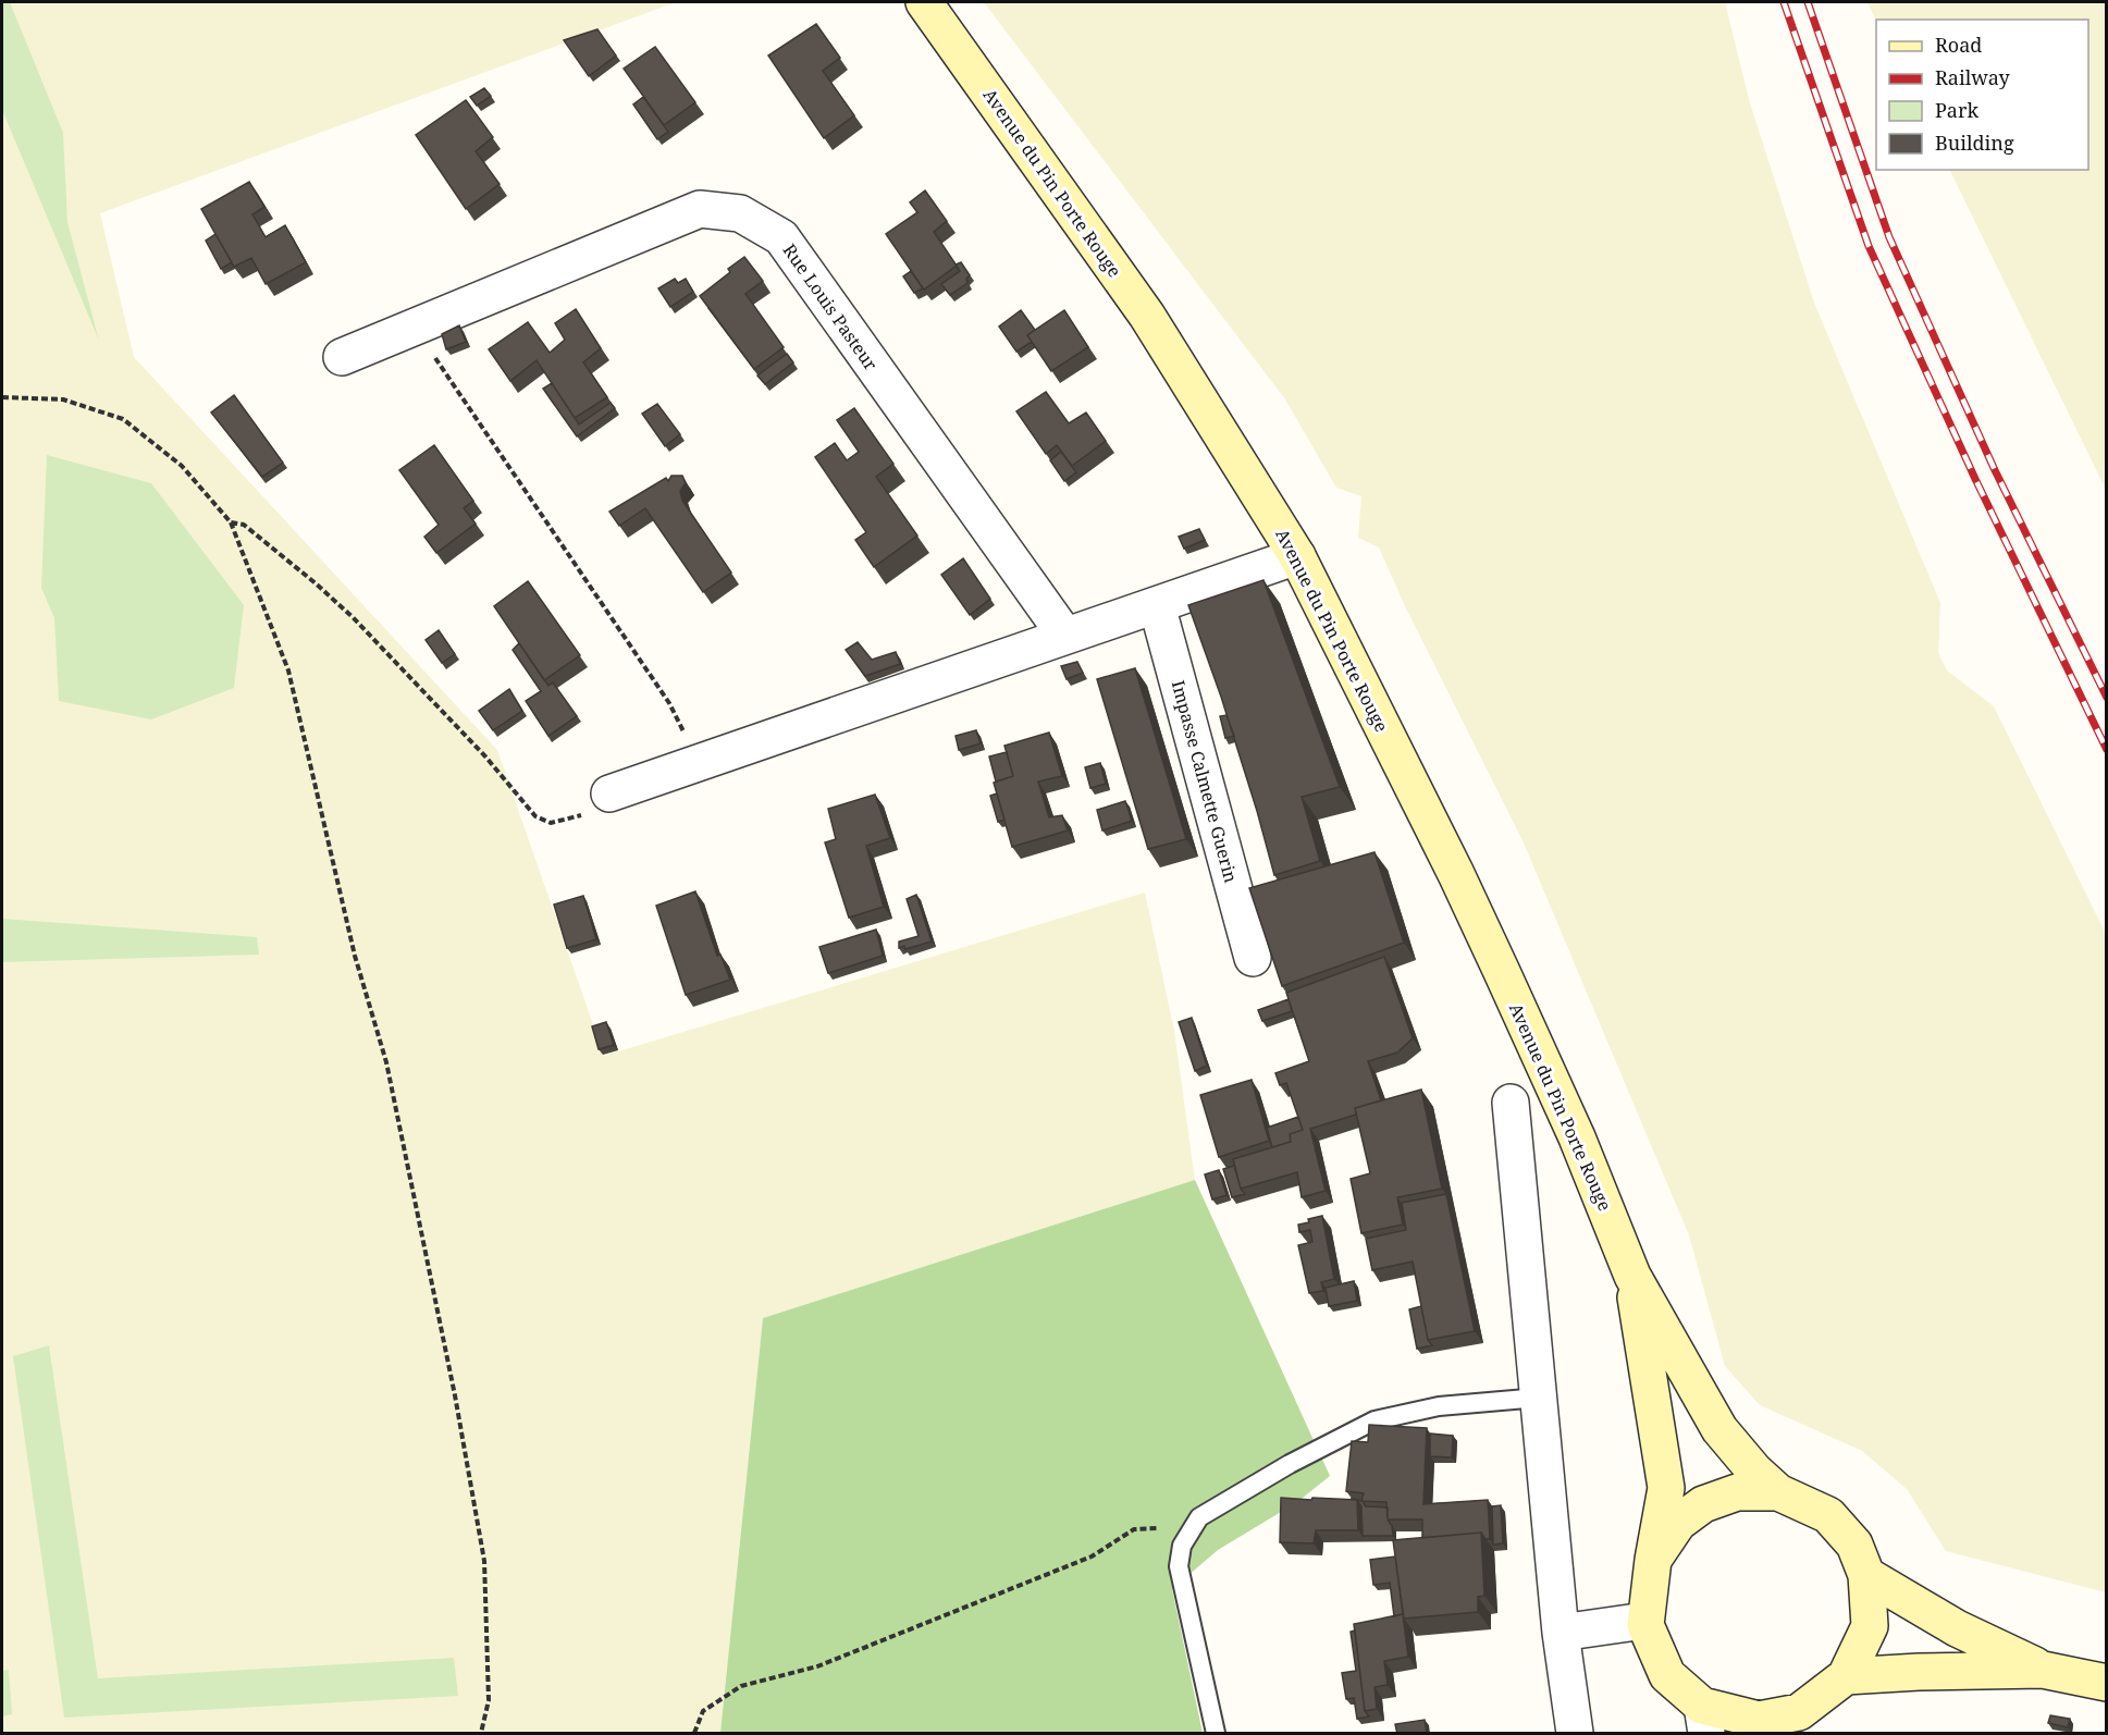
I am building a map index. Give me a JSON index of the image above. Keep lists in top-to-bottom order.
{
  "streets": {
    "main road": ["Avenue du Pin Porte Rouge"],
    "street": ["Rue Louis Pasteur", "Impasse Calmette Guerin"]
  },
  "legend": [
    "Road",
    "Railway",
    "Park",
    "Building"
  ]
}
